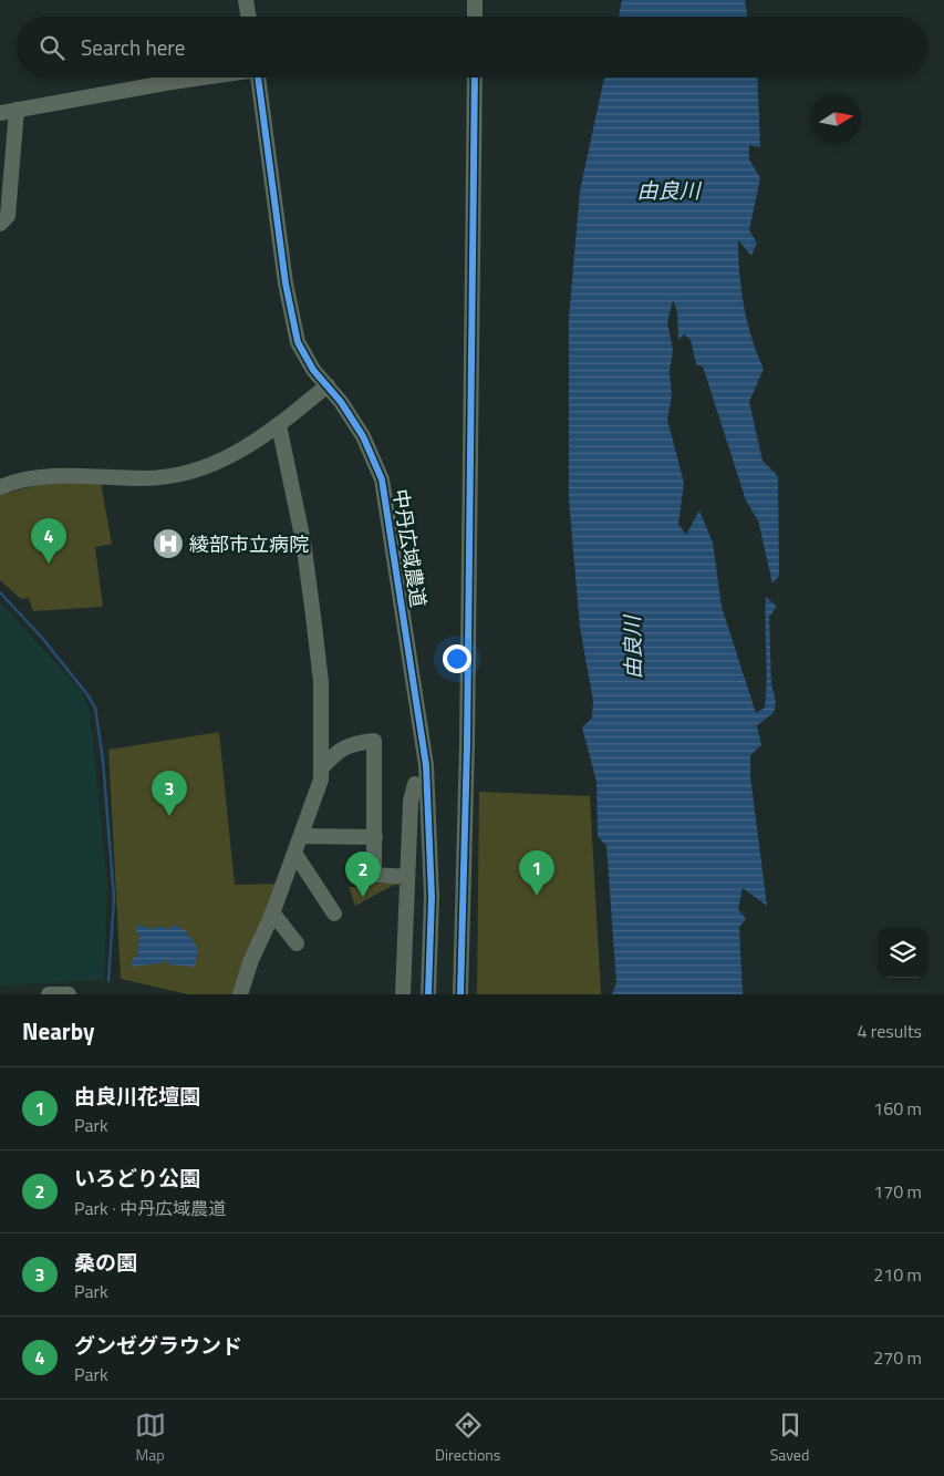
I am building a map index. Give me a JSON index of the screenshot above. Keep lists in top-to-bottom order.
{
  "streets": {
    "street": ["中丹広域農道"]
  },
  "water": ["由良川"],
  "places": {
    "hospital": ["綾部市立病院"]
  },
  "north": "right",
  "page": {
    "search": "Search here",
    "pins": [
      "4",
      "3",
      "1",
      "2"
    ],
    "heading": ["Nearby", "4 results"],
    "list": [
      {
        "mark": "1",
        "name": "由良川花壇園",
        "note": "Park",
        "value": "160 m"
      },
      {
        "mark": "2",
        "name": "いろどり公園",
        "note": "Park · 中丹広域農道",
        "value": "170 m"
      },
      {
        "mark": "3",
        "name": "桑の園",
        "note": "Park",
        "value": "210 m"
      },
      {
        "mark": "4",
        "name": "グンゼグラウンド",
        "note": "Park",
        "value": "270 m"
      }
    ],
    "nav": ["Map", "Directions", "Saved"]
  }
}
